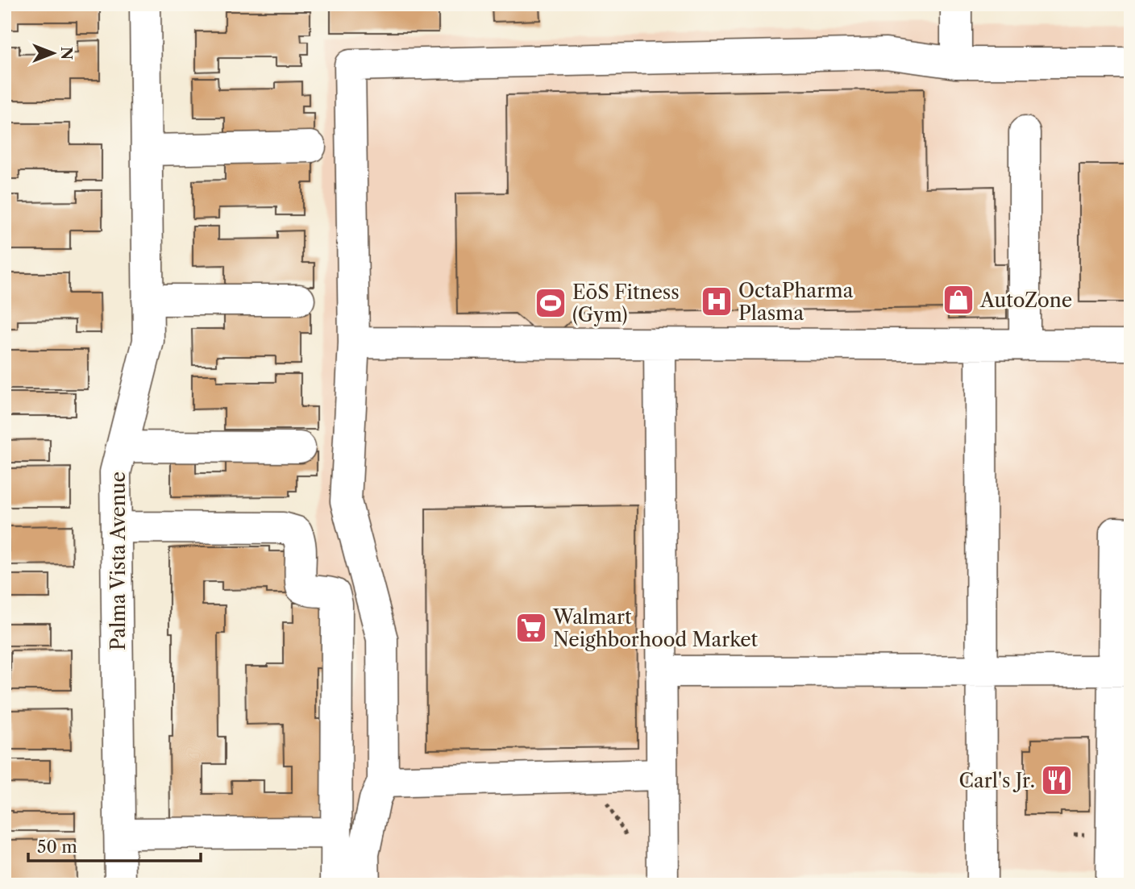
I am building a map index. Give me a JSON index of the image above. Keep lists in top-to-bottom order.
{
  "streets": {
    "street": ["Palma Vista Avenue"]
  },
  "places": {
    "shop": ["AutoZone"],
    "hospital": ["OctaPharma Plasma"],
    "sports": ["EōS Fitness (Gym)"],
    "supermarket": ["Walmart Neighborhood Market"],
    "restaurant": ["Carl's Jr."]
  },
  "scale_bar": "50 m",
  "north": "right"
}
